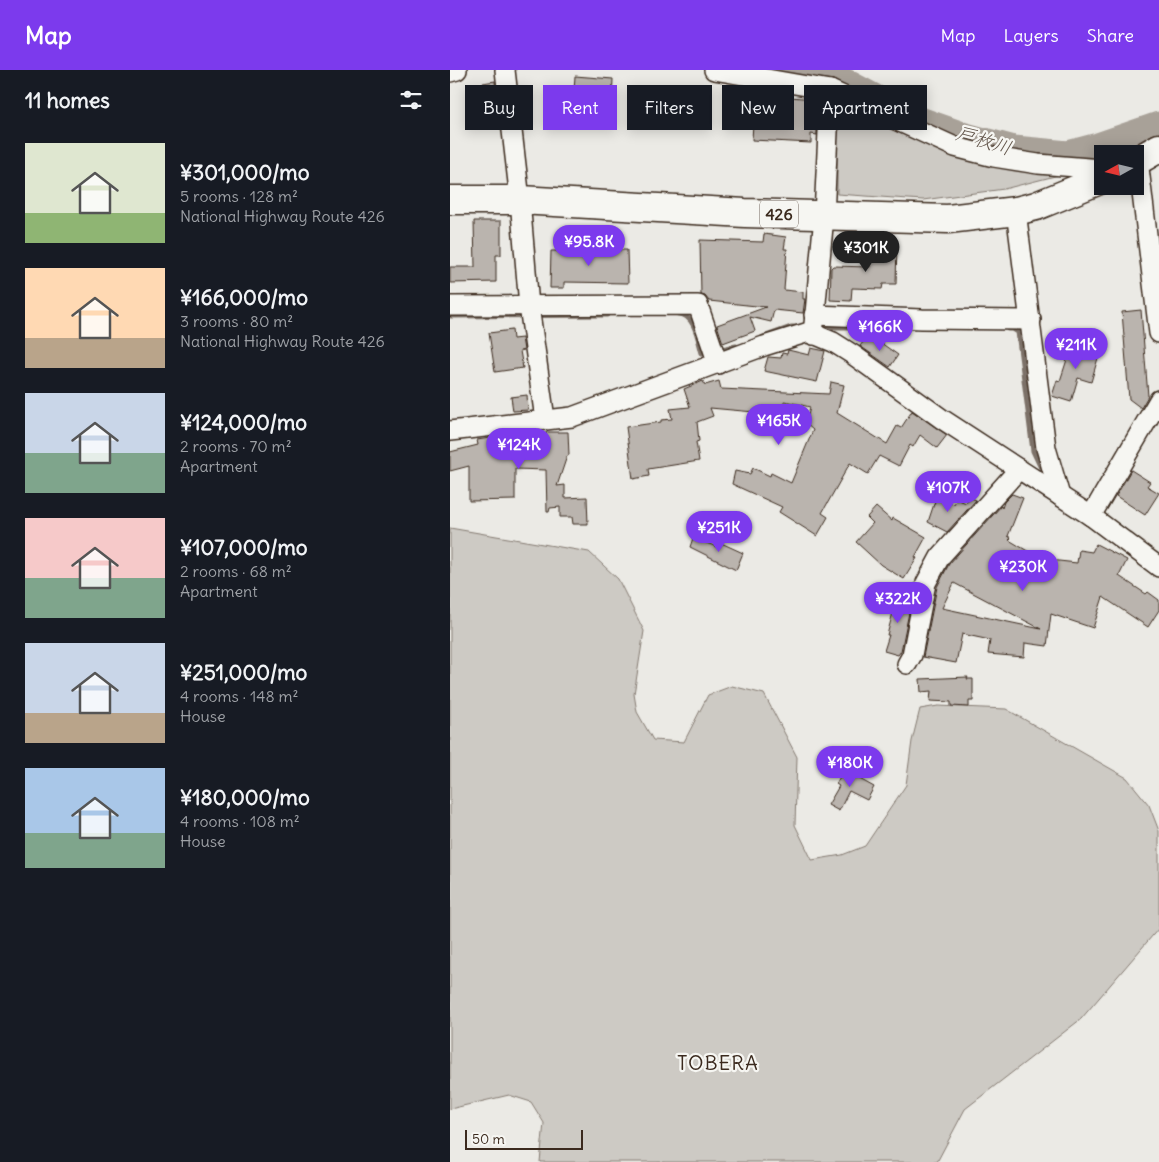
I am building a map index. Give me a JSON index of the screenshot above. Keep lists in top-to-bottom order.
{
  "streets": {
    "highway": ["426"]
  },
  "districts": ["TOBERA"],
  "water": ["戸枚川"],
  "scale_bar": "50 m",
  "north": "left",
  "page": {
    "header": "Map",
    "nav": ["Map", "Layers", "Share"],
    "heading": "11 homes",
    "chip": [
      "Buy",
      "Rent",
      "Filters",
      "New",
      "Apartment"
    ],
    "list": [
      {
        "name": "¥301,000/mo",
        "note": "5 rooms · 128 m² · National Highway Route 426"
      },
      {
        "name": "¥166,000/mo",
        "note": "3 rooms · 80 m² · National Highway Route 426"
      },
      {
        "name": "¥124,000/mo",
        "note": "2 rooms · 70 m² · Apartment"
      },
      {
        "name": "¥107,000/mo",
        "note": "2 rooms · 68 m² · Apartment"
      },
      {
        "name": "¥251,000/mo",
        "note": "4 rooms · 148 m² · House"
      },
      {
        "name": "¥180,000/mo",
        "note": "4 rooms · 108 m² · House"
      }
    ],
    "price": [
      "¥95.8K",
      "¥301K",
      "¥166K",
      "¥211K",
      "¥165K",
      "¥124K",
      "¥107K",
      "¥251K",
      "¥230K",
      "¥322K",
      "¥180K"
    ],
    "scale": "50 m"
  }
}
